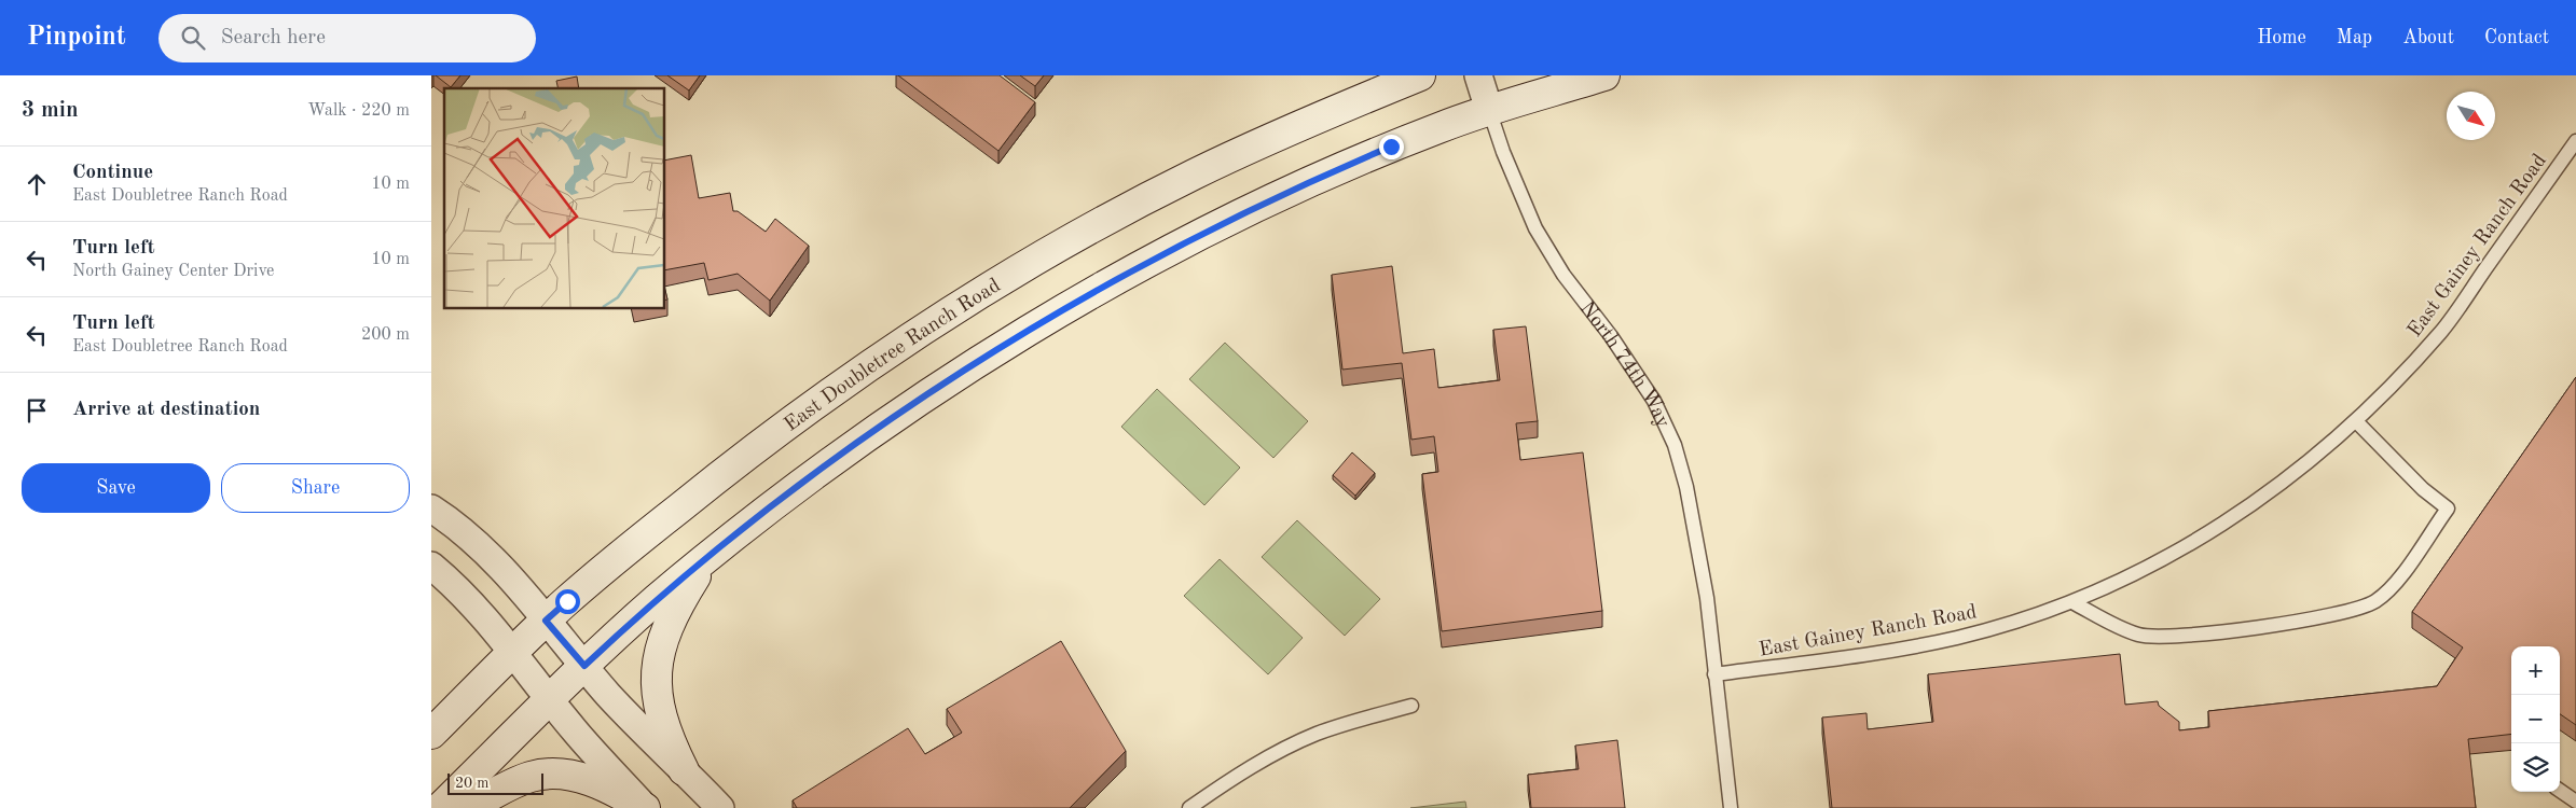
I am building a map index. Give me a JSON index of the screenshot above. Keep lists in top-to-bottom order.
{
  "streets": {
    "main road": ["East Doubletree Ranch Road"],
    "street": ["North 74th Way"],
    "lane": ["East Gainey Ranch Road"]
  },
  "crossings": [
    ["East Gainey Ranch Road", "North 74th Way"]
  ],
  "scale_bar": "20 m",
  "north": "bottom right",
  "page": {
    "header": "Pinpoint",
    "search": "Search here",
    "nav": [
      "Home",
      "Map",
      "About",
      "Contact"
    ],
    "heading": ["3 min", "Walk · 220 m"],
    "list": [
      ["Continue", "East Doubletree Ranch Road", "10 m"],
      ["Turn left", "North Gainey Center Drive", "10 m"],
      ["Turn left", "East Doubletree Ranch Road", "200 m"],
      "Arrive at destination"
    ],
    "buttons": ["Save", "Share"],
    "map_buttons": ["+", "−"],
    "scale": "20 m"
  }
}
